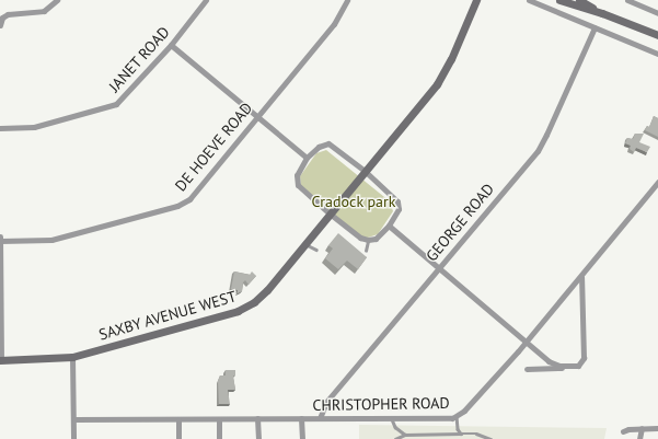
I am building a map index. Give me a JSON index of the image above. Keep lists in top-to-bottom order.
{
  "streets": {
    "street": [
      "JANET ROAD",
      "DE HOEVE ROAD",
      "GEORGE ROAD",
      "SAXBY AVENUE WEST",
      "CHRISTOPHER ROAD"
    ]
  },
  "crossings": [
    ["GEORGE ROAD", "CHRISTOPHER ROAD"]
  ],
  "parks": ["Cradock park"]
}
